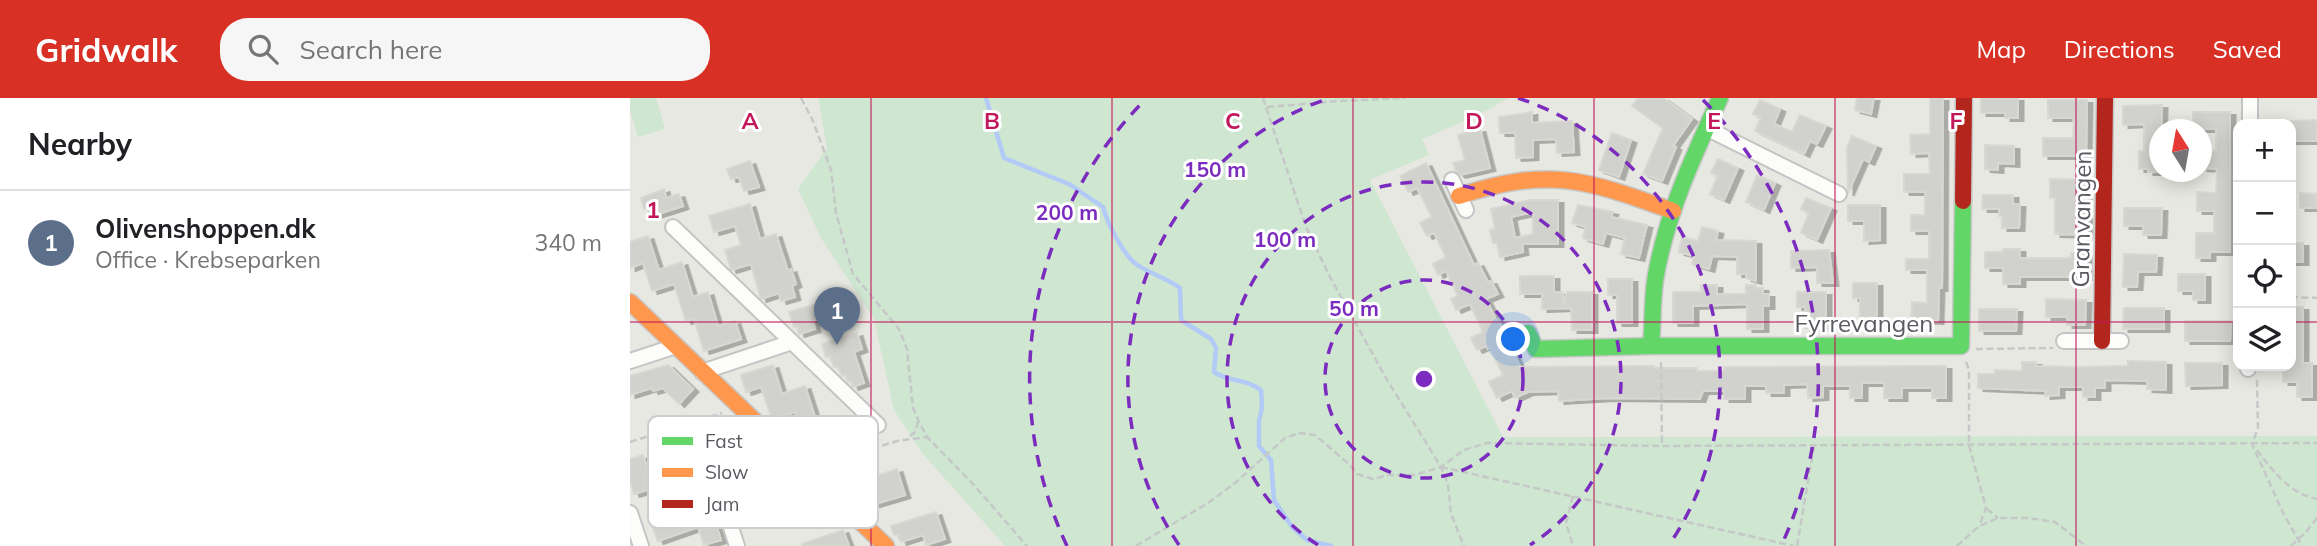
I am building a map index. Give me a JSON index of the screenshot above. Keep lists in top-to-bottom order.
{
  "streets": {
    "street": ["Granvangen", "Fyrrevangen"]
  },
  "legend": ["Fast", "Slow", "Jam"],
  "north": "top",
  "page": {
    "header": "Gridwalk",
    "search": "Search here",
    "nav": ["Map", "Directions", "Saved"],
    "heading": "Nearby",
    "map_buttons": ["+", "−"],
    "list": [
      {
        "mark": "1",
        "name": "Olivenshoppen.dk",
        "note": "Office · Krebseparken",
        "value": "340 m"
      }
    ],
    "pins": "1"
  },
  "grid": {
    "columns": [
      "A",
      "B",
      "C",
      "D",
      "E",
      "F"
    ],
    "rows": ["1"]
  },
  "rings": [
    "150 m",
    "200 m",
    "100 m",
    "50 m"
  ]
}
